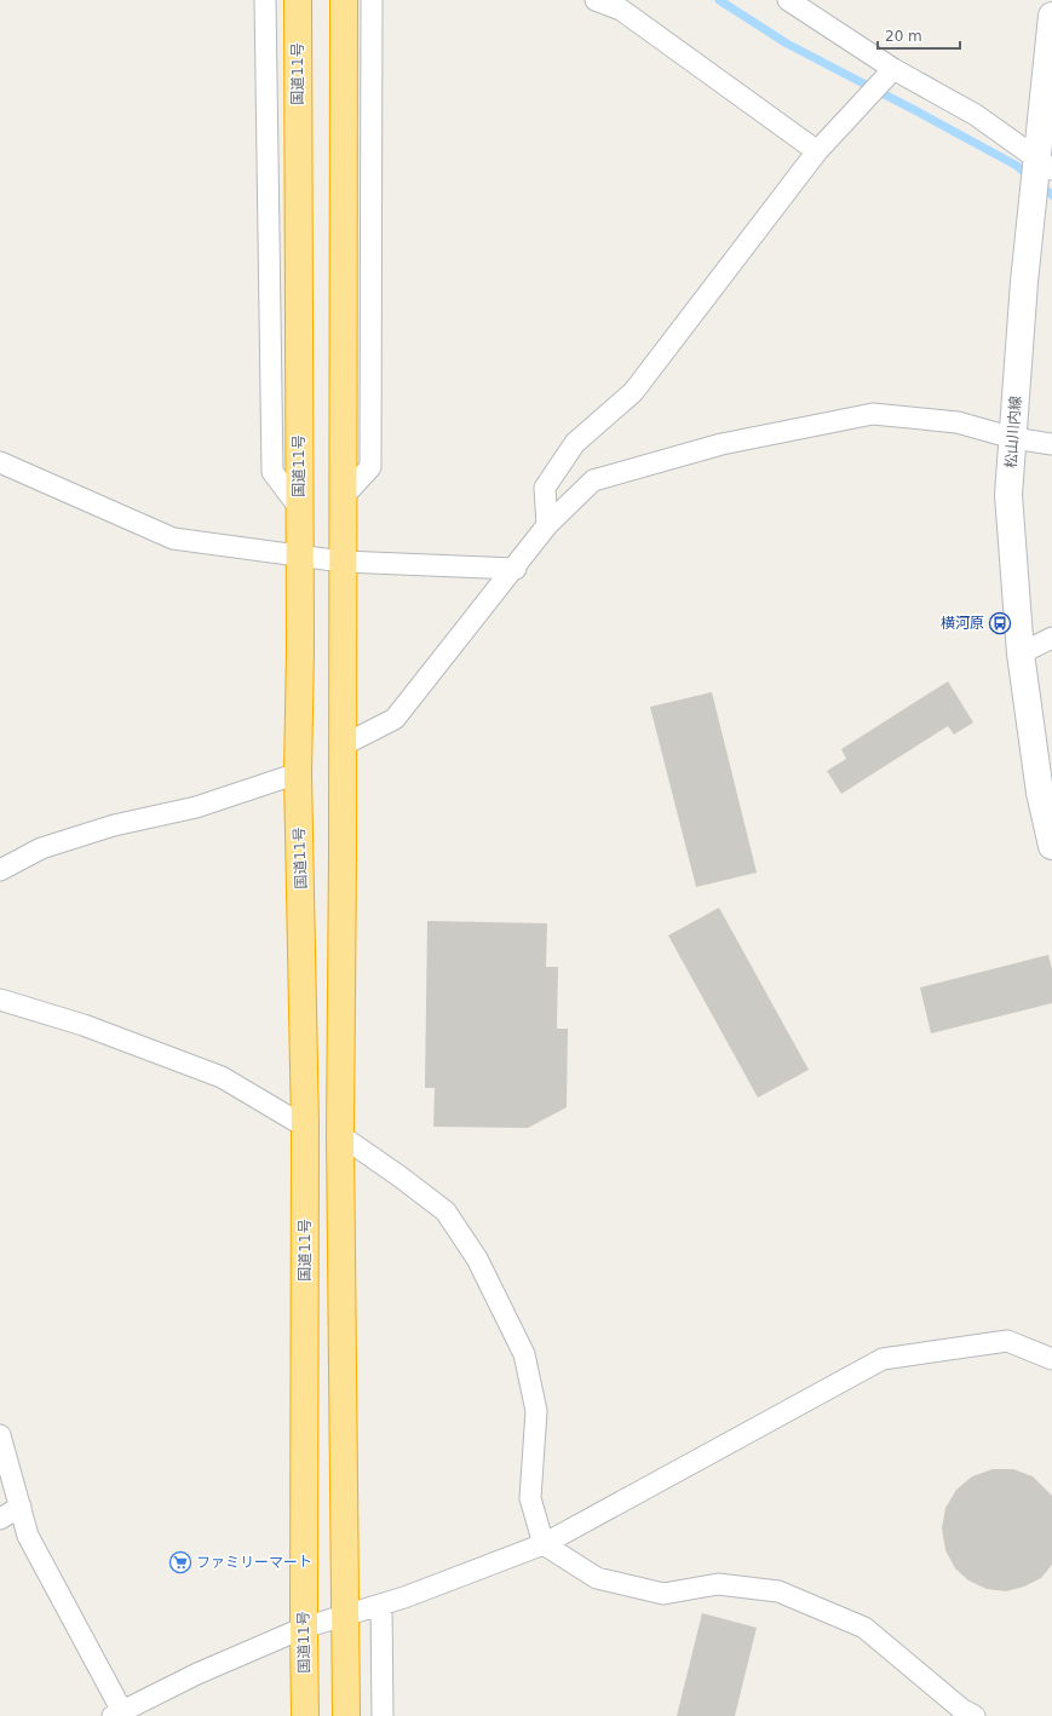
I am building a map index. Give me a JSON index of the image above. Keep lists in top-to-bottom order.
{
  "streets": {
    "highway": ["国道11号"],
    "main road": ["松山川内線"]
  },
  "places": {
    "bus stop": ["横河原"],
    "supermarket": ["ファミリーマート"]
  },
  "scale_bar": "20 m"
}
